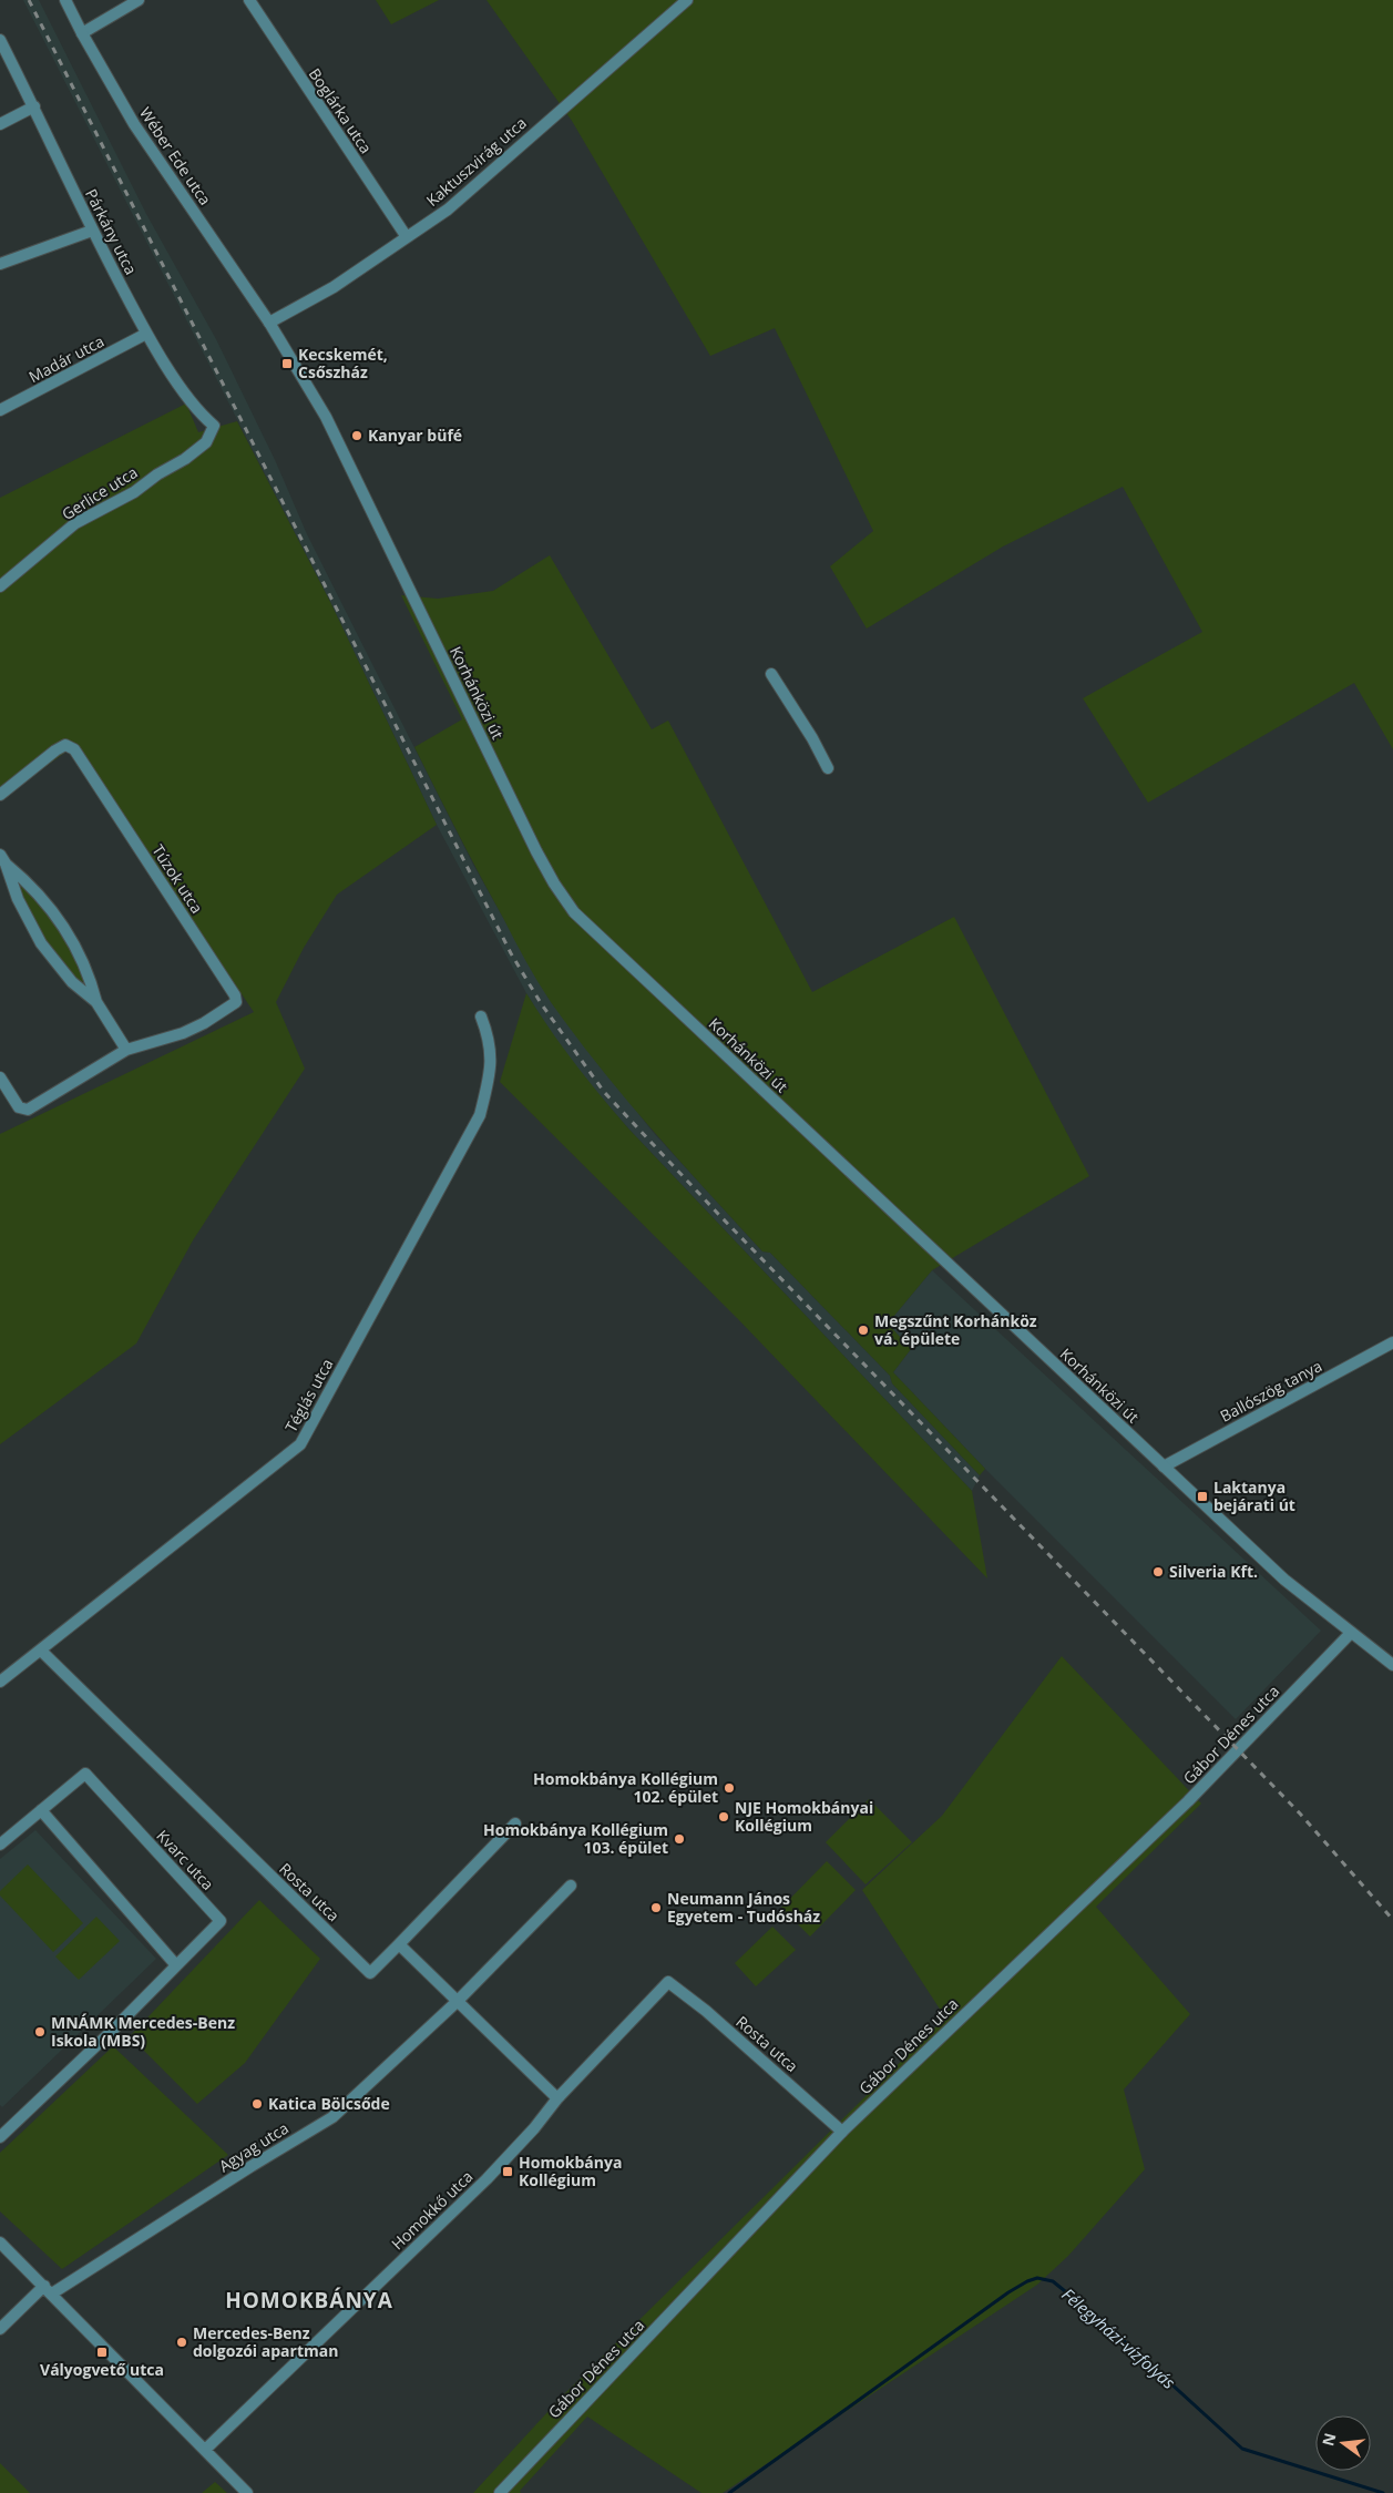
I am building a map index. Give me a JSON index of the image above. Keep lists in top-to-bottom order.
{
  "streets": {
    "street": [
      "Boglárka utca",
      "Wéber Ede utca",
      "Kaktuszvirág utca",
      "Párkány utca",
      "Madár utca",
      "Gerlice utca",
      "Korhánközi út",
      "Túzok utca",
      "Ballószög tanya",
      "Téglás utca",
      "Gábor Dénes utca",
      "Kvarc utca",
      "Rosta utca",
      "Agyag utca",
      "Homokkő utca"
    ]
  },
  "crossings": [
    ["Boglárka utca", "Kaktuszvirág utca"],
    ["Wéber Ede utca", "Kaktuszvirág utca"],
    ["Wéber Ede utca", "Korhánközi út"],
    ["Kaktuszvirág utca", "Korhánközi út"],
    ["Párkány utca", "Madár utca"],
    ["Párkány utca", "Gerlice utca"],
    ["Korhánközi út", "Ballószög tanya"],
    ["Korhánközi út", "Gábor Dénes utca"],
    ["Téglás utca", "Rosta utca"],
    ["Gábor Dénes utca", "Rosta utca"],
    ["Rosta utca", "Homokkő utca"]
  ],
  "districts": ["HOMOKBÁNYA"],
  "water": ["Félegyházi-vízfolyás"],
  "places": {
    "transit": [
      "Kecskemét, Csőszház",
      "Laktanya bejárati út",
      "Homokbánya Kollégium",
      "Vályogvető utca"
    ],
    "other": [
      "Kanyar büfé",
      "Megszűnt Korhánköz vá. épülete",
      "Silveria Kft.",
      "Homokbánya Kollégium 102. épület",
      "NJE Homokbányai Kollégium",
      "Homokbánya Kollégium 103. épület",
      "Neumann János Egyetem - Tudósház",
      "MNÁMK Mercedes-Benz Iskola (MBS)",
      "Katica Bölcsőde",
      "Mercedes-Benz dolgozói apartman"
    ]
  },
  "north": "left"
}
